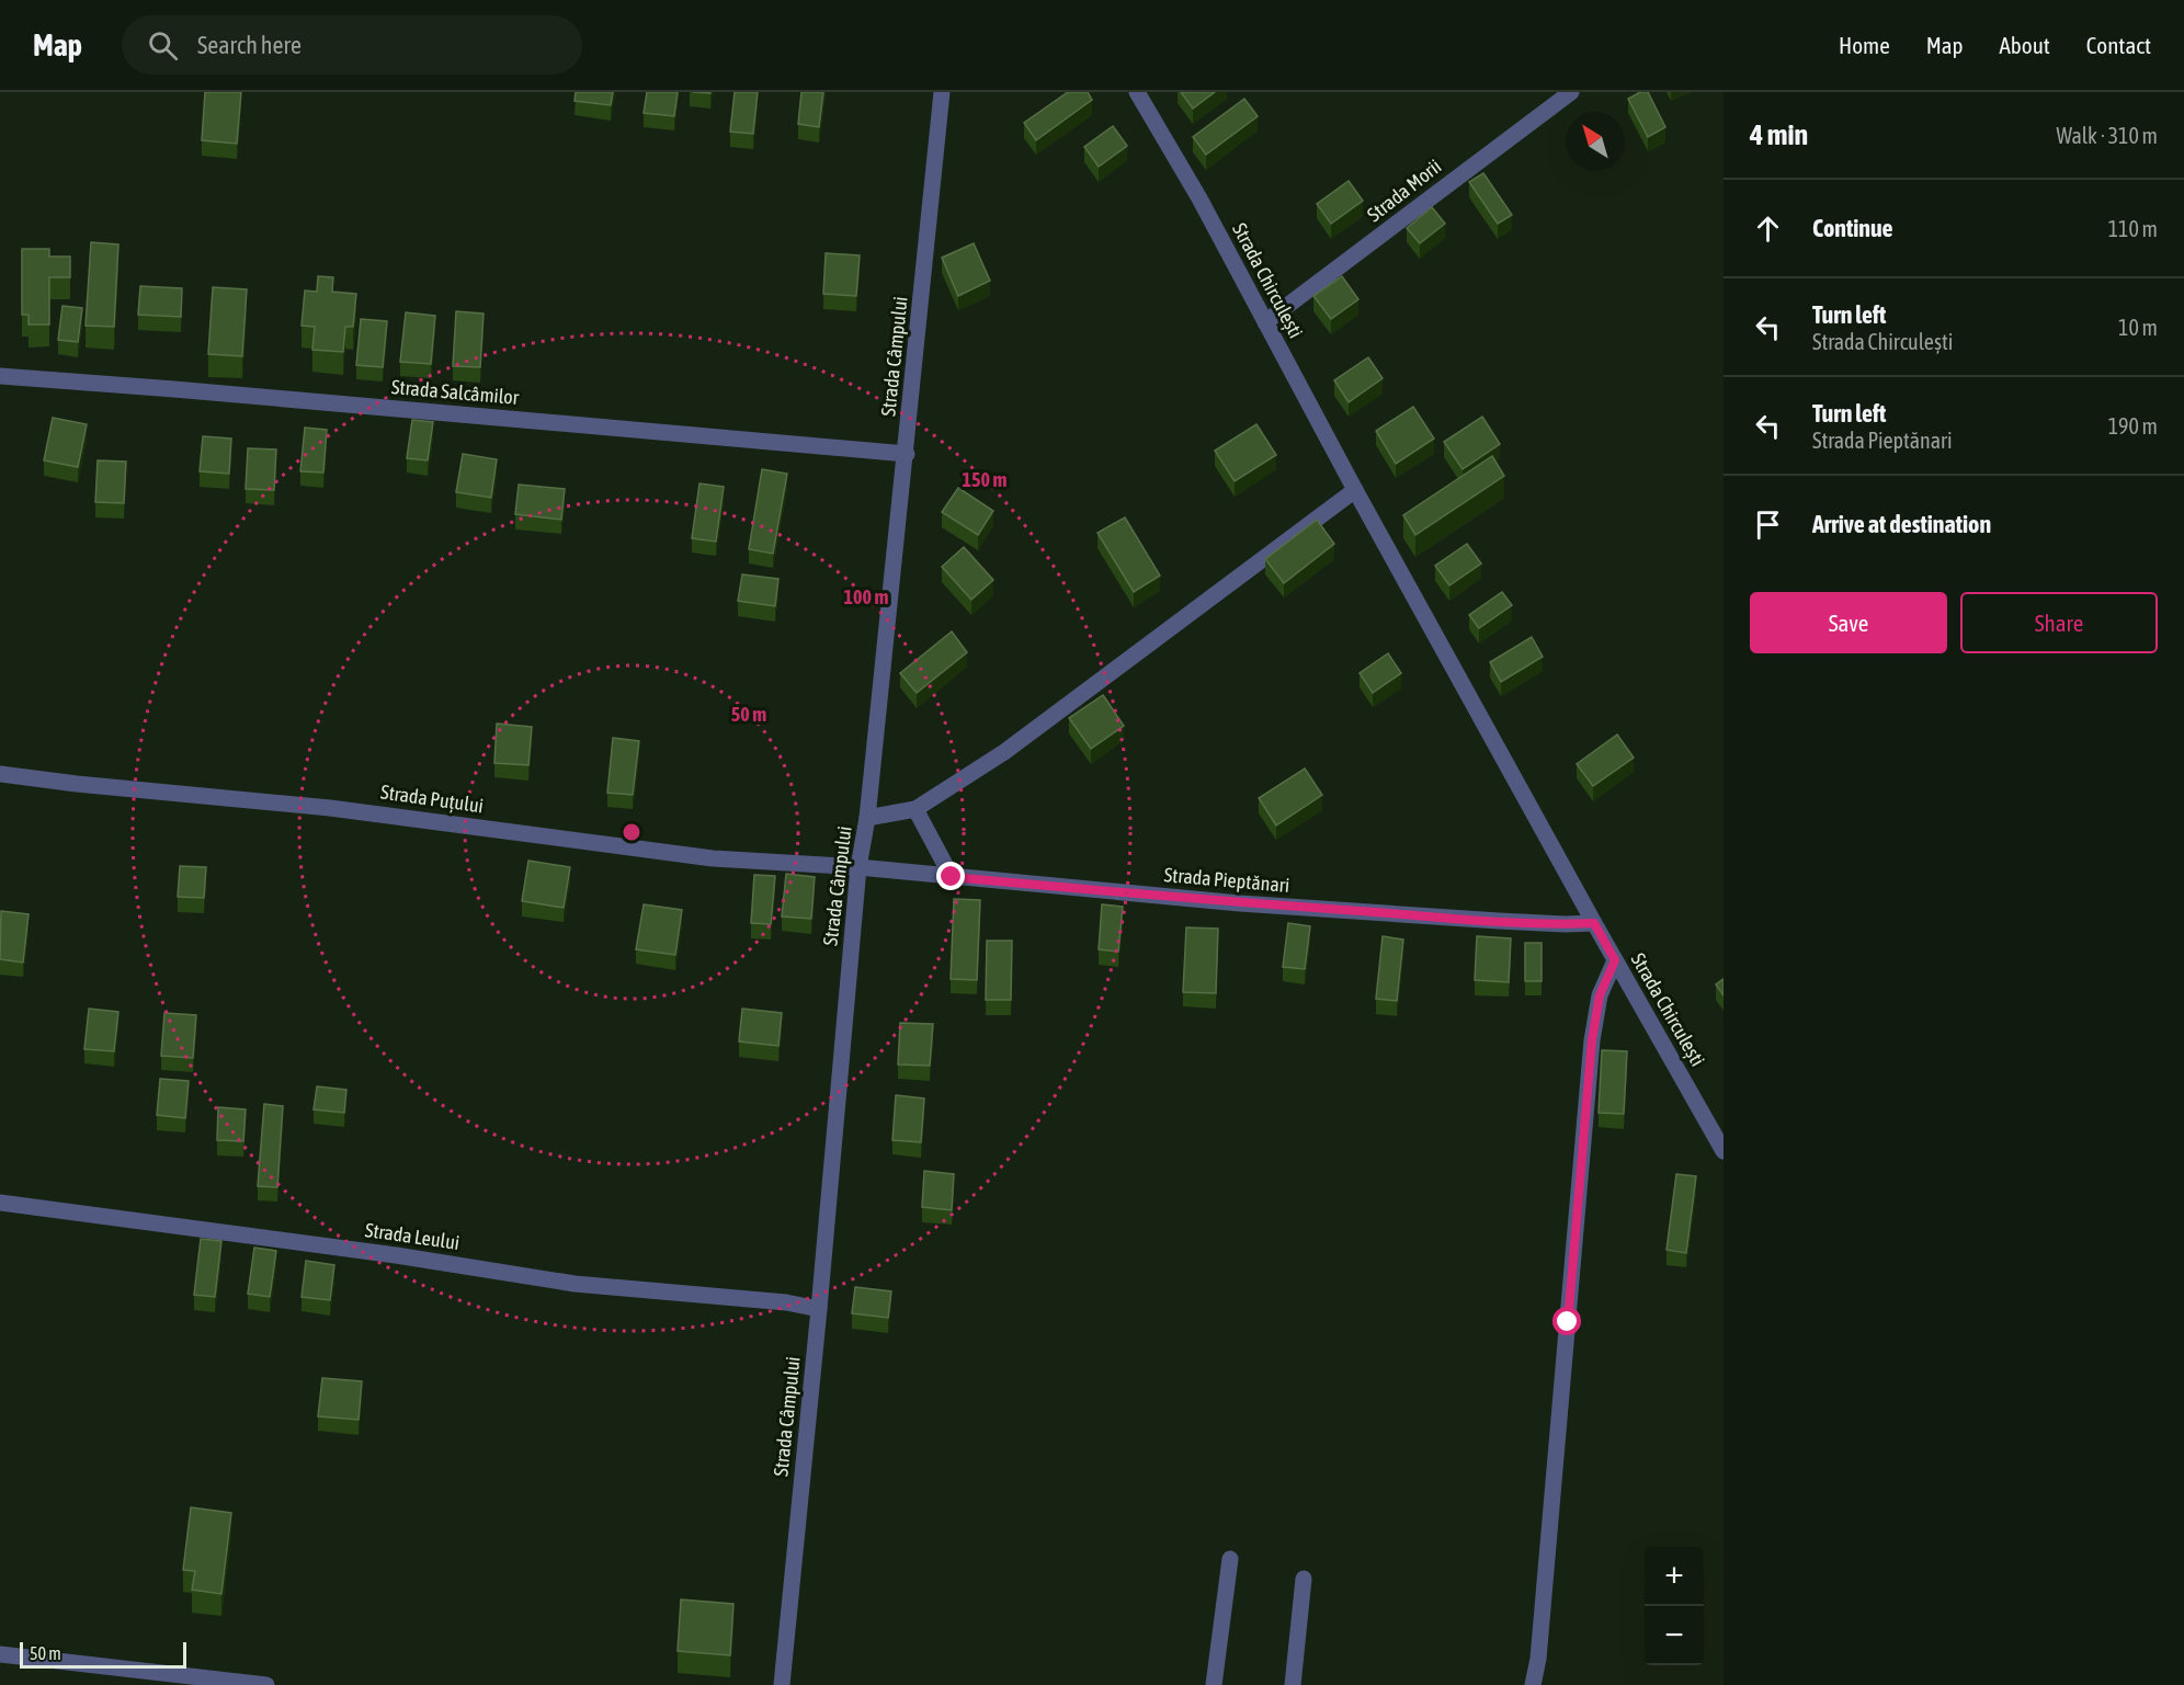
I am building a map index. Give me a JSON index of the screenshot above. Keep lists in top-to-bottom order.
{
  "streets": {
    "street": [
      "Strada Morii",
      "Strada Chirculești",
      "Strada Câmpului",
      "Strada Salcâmilor",
      "Strada Puțului",
      "Strada Pieptănari",
      "Strada Leului"
    ]
  },
  "crossings": [
    ["Strada Morii", "Strada Chirculești"],
    ["Strada Chirculești", "Strada Pieptănari"],
    ["Strada Câmpului", "Strada Salcâmilor"],
    ["Strada Câmpului", "Strada Puțului"],
    ["Strada Câmpului", "Strada Pieptănari"],
    ["Strada Câmpului", "Strada Leului"],
    ["Strada Puțului", "Strada Pieptănari"]
  ],
  "scale_bar": "50 m",
  "north": "top left",
  "page": {
    "header": "Map",
    "search": "Search here",
    "nav": [
      "Home",
      "Map",
      "About",
      "Contact"
    ],
    "heading": ["4 min", "Walk · 310 m"],
    "list": [
      ["Continue", "110 m"],
      ["Turn left", "Strada Chirculești", "10 m"],
      ["Turn left", "Strada Pieptănari", "190 m"],
      "Arrive at destination"
    ],
    "buttons": ["Save", "Share"],
    "map_buttons": ["+", "−"],
    "scale": "50 m"
  },
  "rings": ["150 m", "100 m", "50 m"]
}
